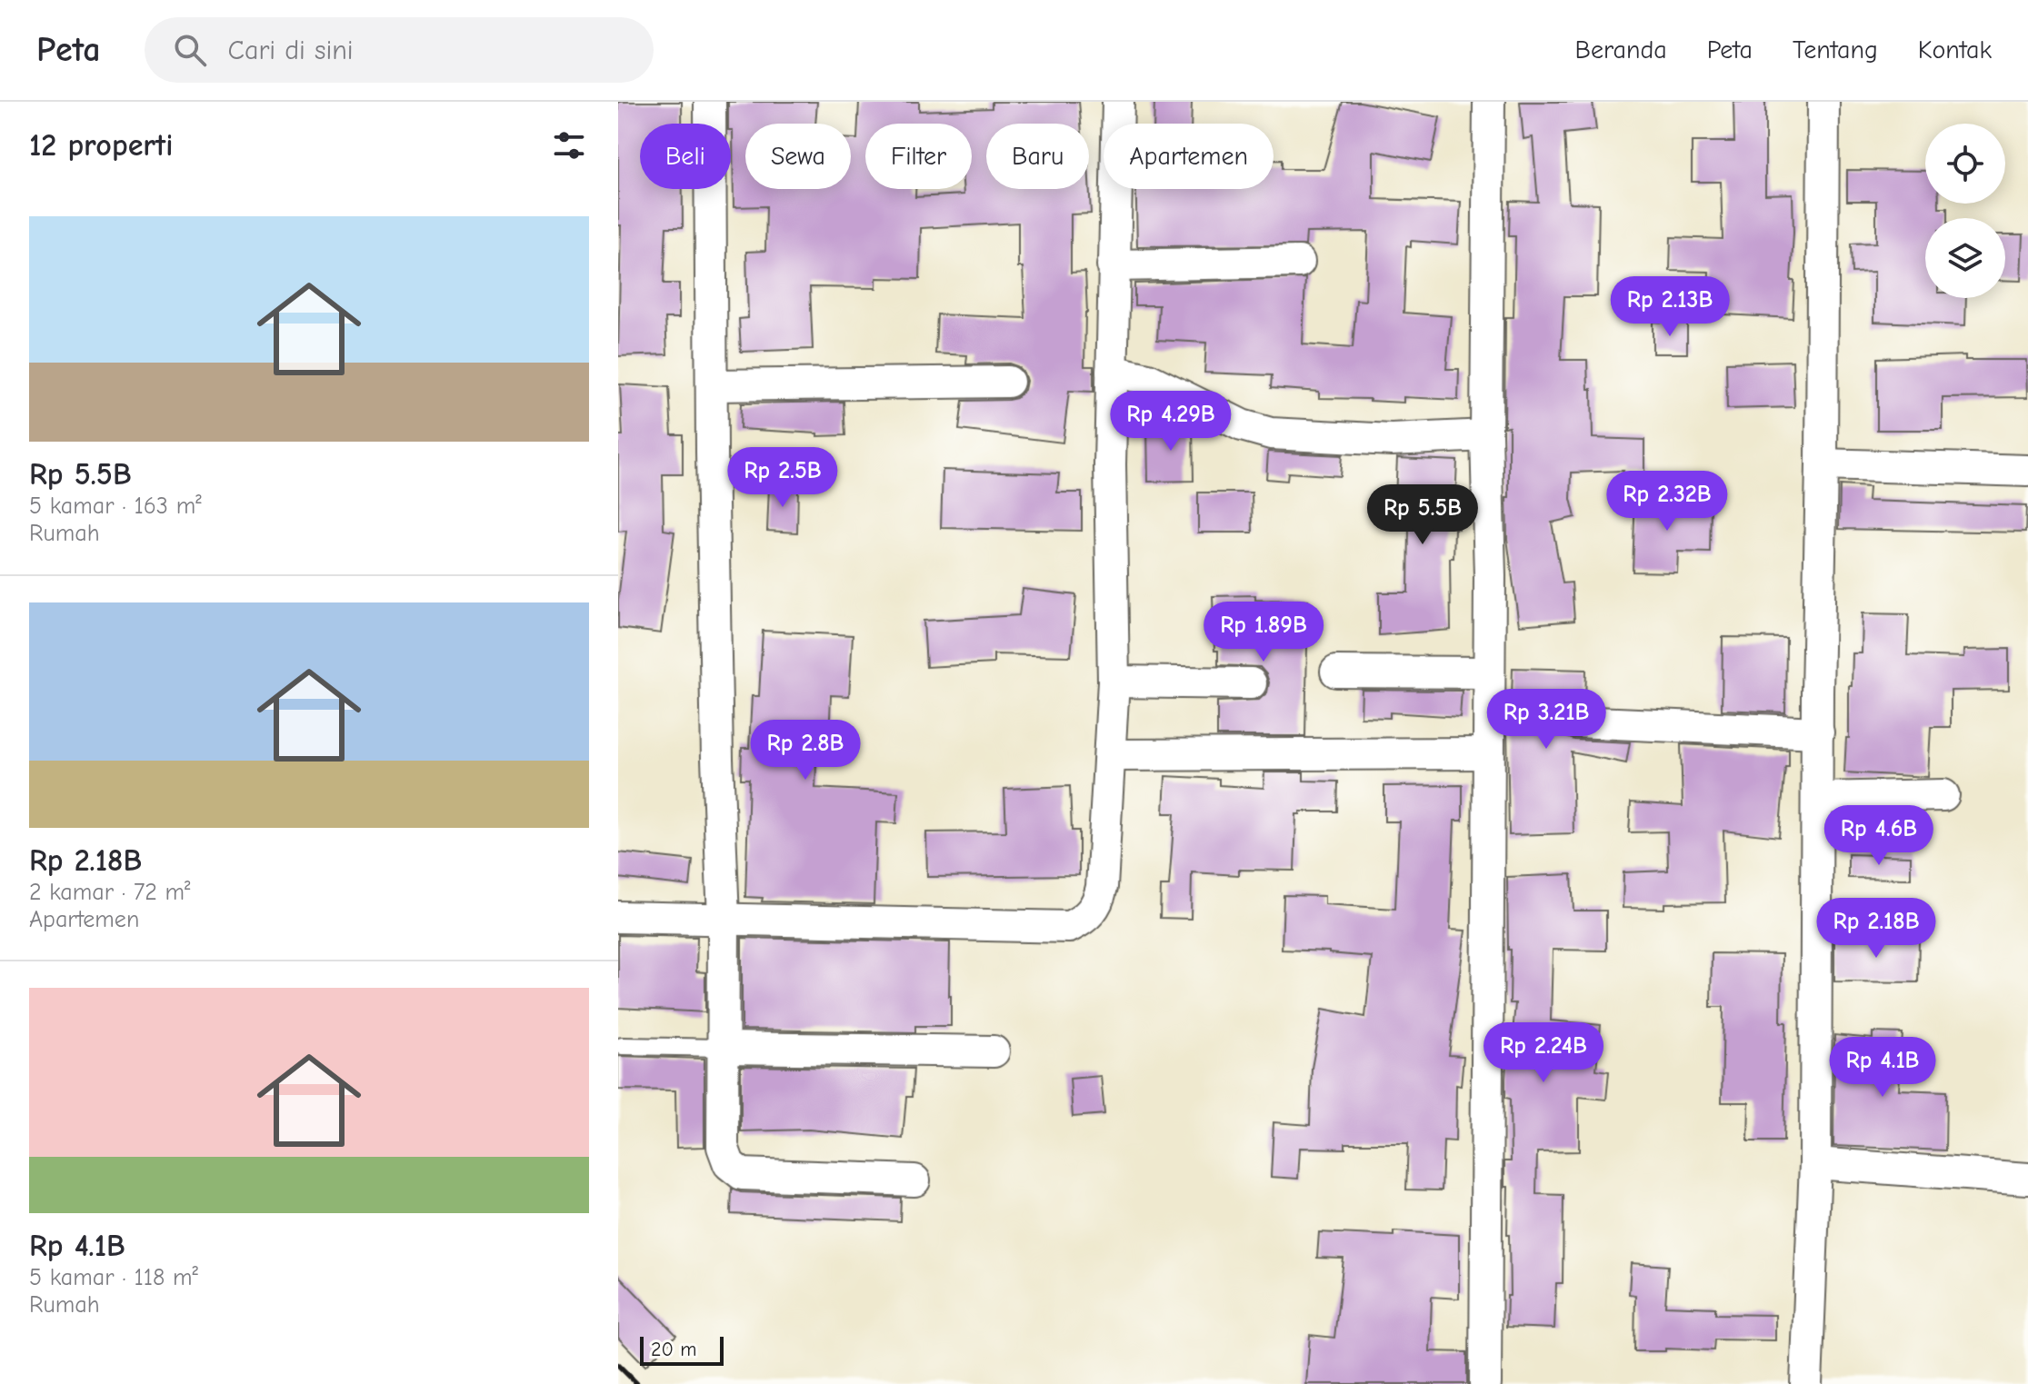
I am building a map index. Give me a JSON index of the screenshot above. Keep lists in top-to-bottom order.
{
  "scale_bar": "20 m",
  "page": {
    "header": "Peta",
    "search": "Cari di sini",
    "nav": [
      "Beranda",
      "Peta",
      "Tentang",
      "Kontak"
    ],
    "heading": "12 properti",
    "chip": [
      "Beli",
      "Sewa",
      "Filter",
      "Baru",
      "Apartemen"
    ],
    "list": [
      {
        "name": "Rp 5.5B",
        "note": "5 kamar · 163 m² · Rumah"
      },
      {
        "name": "Rp 2.18B",
        "note": "2 kamar · 72 m² · Apartemen"
      },
      {
        "name": "Rp 4.1B",
        "note": "5 kamar · 118 m² · Rumah"
      }
    ],
    "price": [
      "Rp 2.13B",
      "Rp 4.29B",
      "Rp 2.5B",
      "Rp 2.32B",
      "Rp 5.5B",
      "Rp 1.89B",
      "Rp 3.21B",
      "Rp 2.8B",
      "Rp 4.6B",
      "Rp 2.18B",
      "Rp 2.24B",
      "Rp 4.1B"
    ],
    "scale": "20 m"
  }
}
